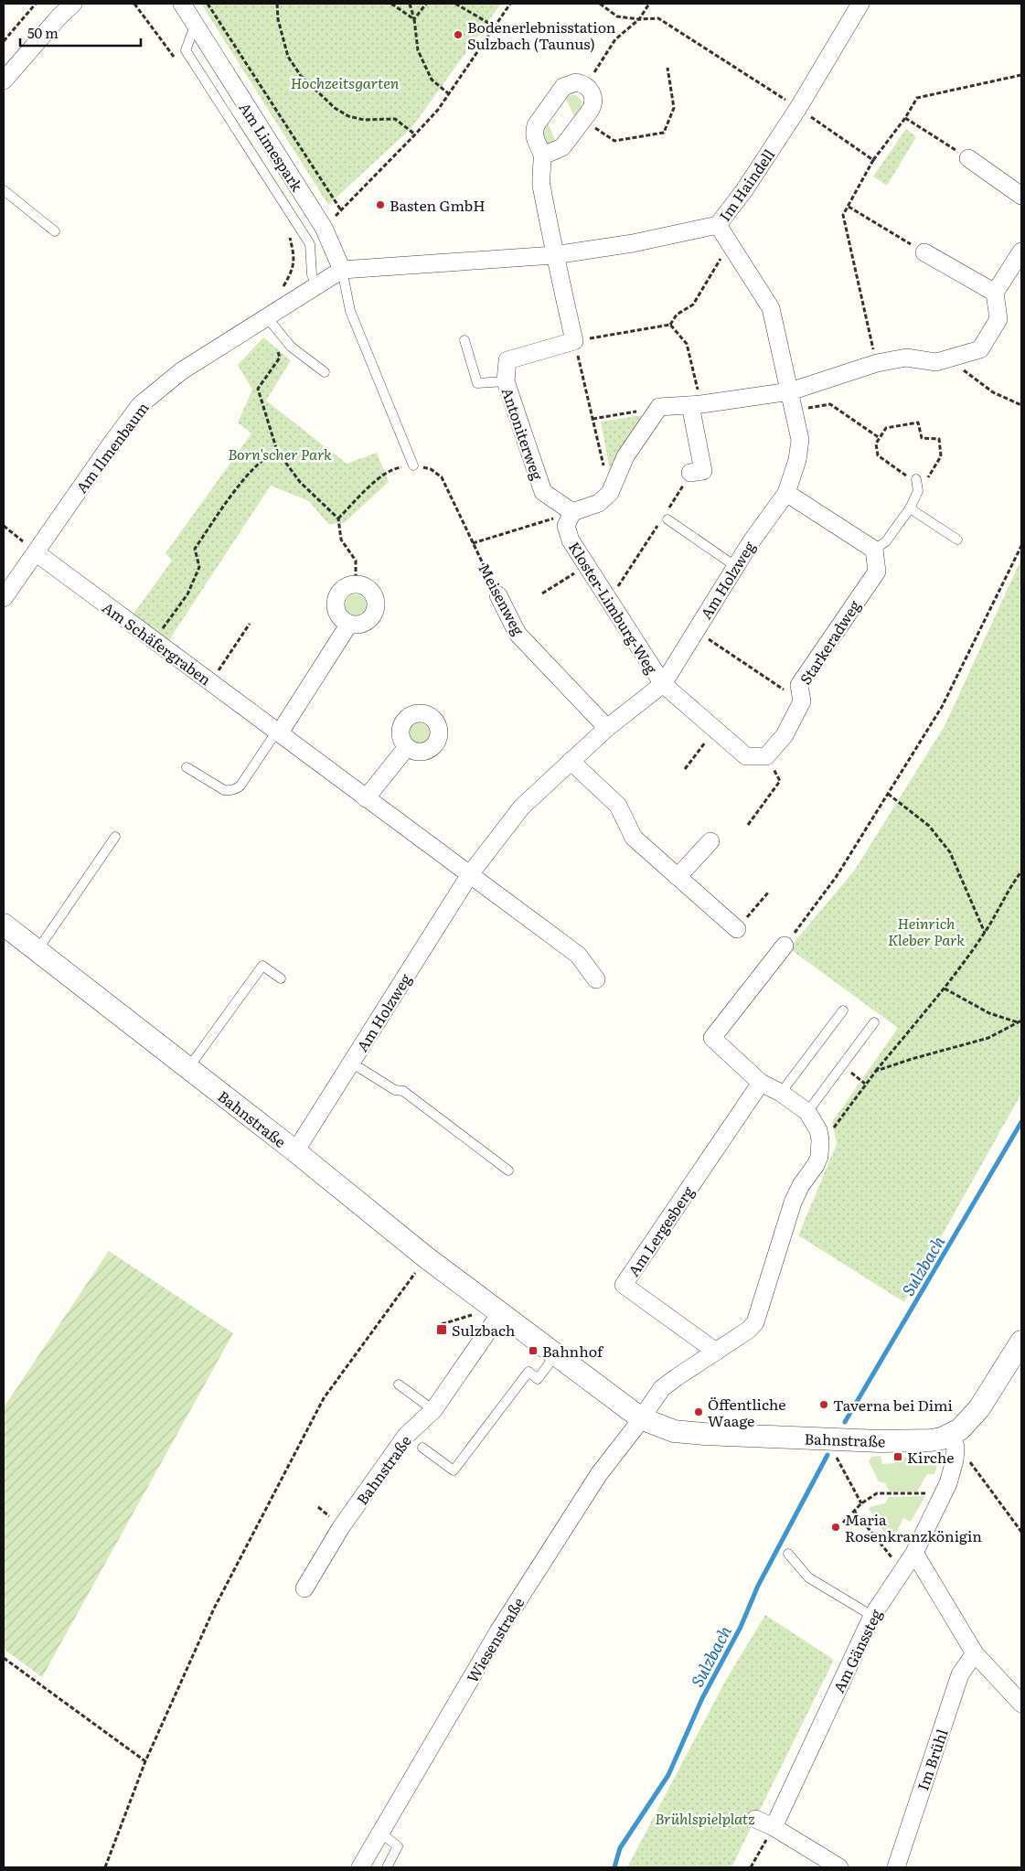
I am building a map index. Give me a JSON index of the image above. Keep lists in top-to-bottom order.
{
  "streets": {
    "street": [
      "Am Limespark",
      "Im Haindell",
      "Antoniterweg",
      "Am Ilmenbaum",
      "Am Holzweg",
      "Meisenweg",
      "Kloster-Limburg-Weg",
      "Starkeradweg",
      "Am Schäfergraben",
      "Bahnstraße",
      "Am Lergesberg",
      "Wiesenstraße",
      "Am Gänssteg",
      "Im Brühl"
    ]
  },
  "crossings": [
    ["Am Limespark", "Im Haindell"],
    ["Am Limespark", "Am Ilmenbaum"],
    ["Im Haindell", "Am Ilmenbaum"],
    ["Im Haindell", "Am Holzweg"],
    ["Antoniterweg", "Kloster-Limburg-Weg"],
    ["Am Ilmenbaum", "Am Schäfergraben"],
    ["Am Holzweg", "Meisenweg"],
    ["Am Holzweg", "Kloster-Limburg-Weg"],
    ["Am Holzweg", "Am Schäfergraben"],
    ["Am Holzweg", "Bahnstraße"],
    ["Bahnstraße", "Wiesenstraße"],
    ["Bahnstraße", "Am Gänssteg"]
  ],
  "water": ["Sulzbach"],
  "parks": [
    "Hochzeitsgarten",
    "Born'scher Park",
    "Heinrich Kleber Park",
    "Brühlspielplatz"
  ],
  "places": {
    "other": [
      "Bodenerlebnisstation Sulzbach (Taunus)",
      "Basten GmbH",
      "Taverna bei Dimi",
      "Öffentliche Waage",
      "Maria Rosenkranzkönigin"
    ],
    "transit": ["Sulzbach", "Bahnhof", "Kirche"]
  },
  "scale_bar": "50 m"
}
